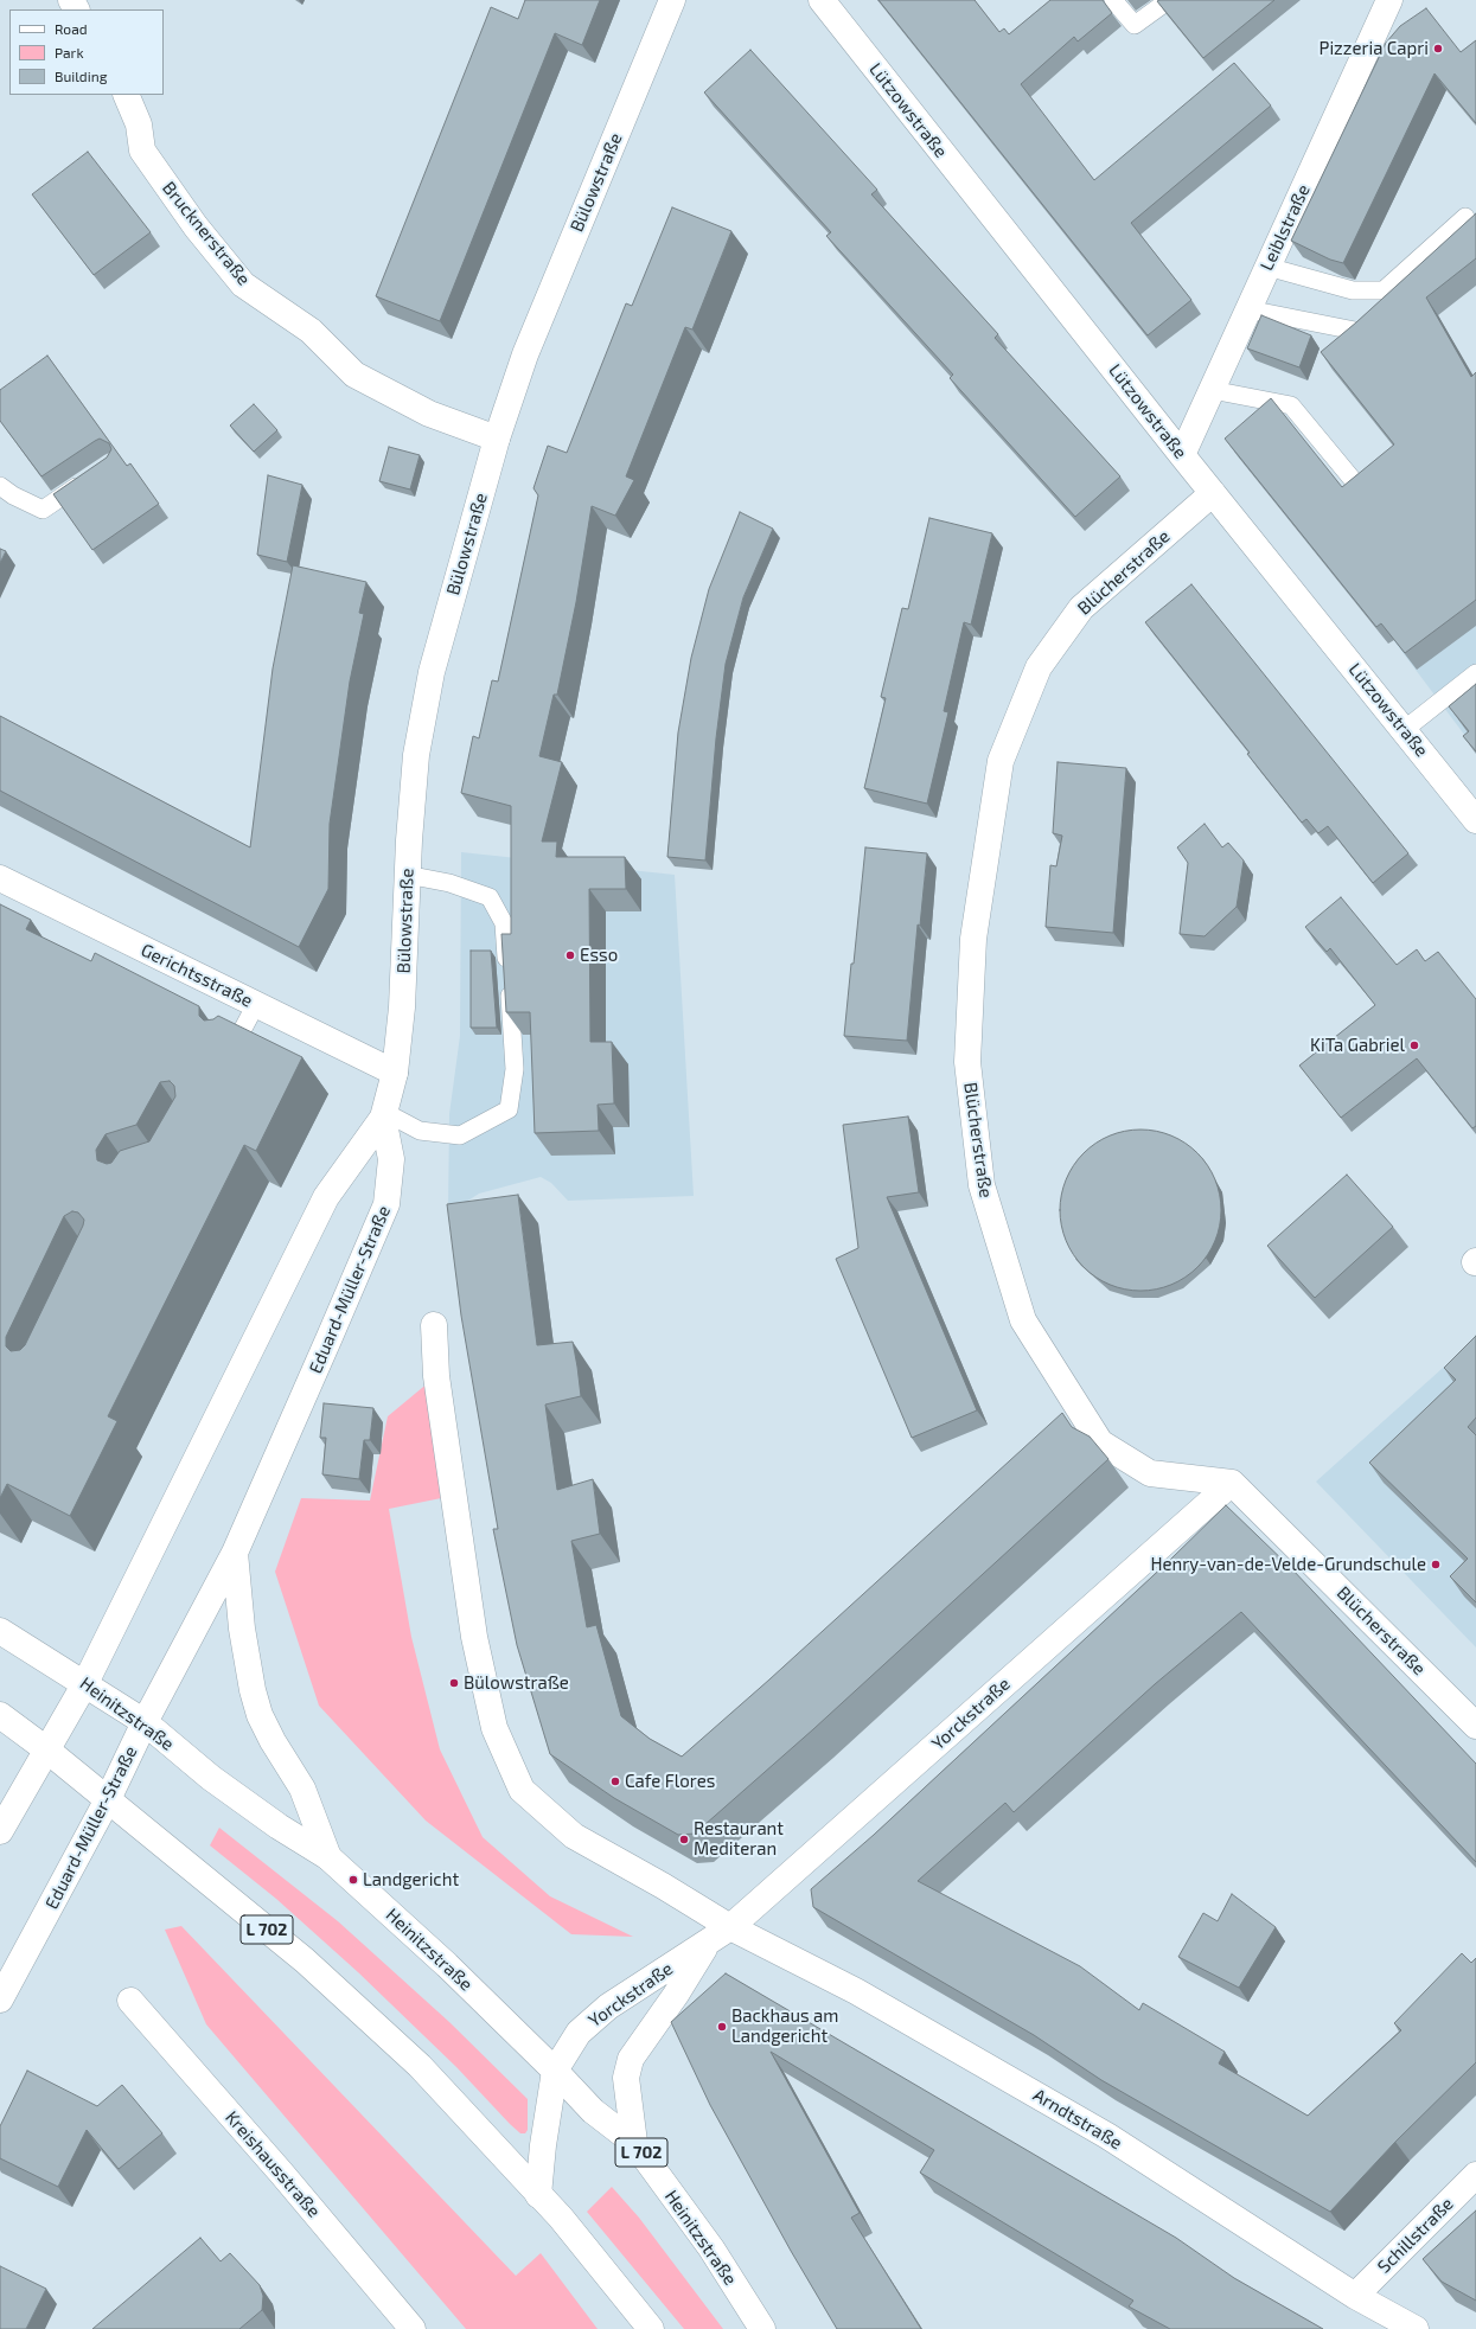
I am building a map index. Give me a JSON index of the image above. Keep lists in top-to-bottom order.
{
  "streets": {
    "street": [
      "Lützowstraße",
      "Bülowstraße",
      "Leiblstraße",
      "Brucknerstraße",
      "Blücherstraße",
      "Gerichtsstraße",
      "Eduard-Müller-Straße",
      "Heinitzstraße",
      "Yorckstraße",
      "L 702",
      "Arndtstraße",
      "Kreishausstraße",
      "Schillstraße"
    ]
  },
  "crossings": [
    ["Lützowstraße", "Leiblstraße"],
    ["Lützowstraße", "Blücherstraße"],
    ["Bülowstraße", "Brucknerstraße"],
    ["Bülowstraße", "Gerichtsstraße"],
    ["Bülowstraße", "Eduard-Müller-Straße"],
    ["Blücherstraße", "Yorckstraße"],
    ["Eduard-Müller-Straße", "Heinitzstraße"],
    ["Eduard-Müller-Straße", "L 702"],
    ["Heinitzstraße", "Yorckstraße"],
    ["Heinitzstraße", "L 702"],
    ["Yorckstraße", "L 702"],
    ["Yorckstraße", "Arndtstraße"],
    ["Arndtstraße", "Schillstraße"]
  ],
  "places": [
    "Pizzeria Capri",
    "Esso",
    "KiTa Gabriel",
    "Henry-van-de-Velde-Grundschule",
    "Bülowstraße",
    "Cafe Flores",
    "Restaurant Mediteran",
    "Landgericht",
    "Backhaus am Landgericht"
  ],
  "legend": ["Road", "Park", "Building"]
}
